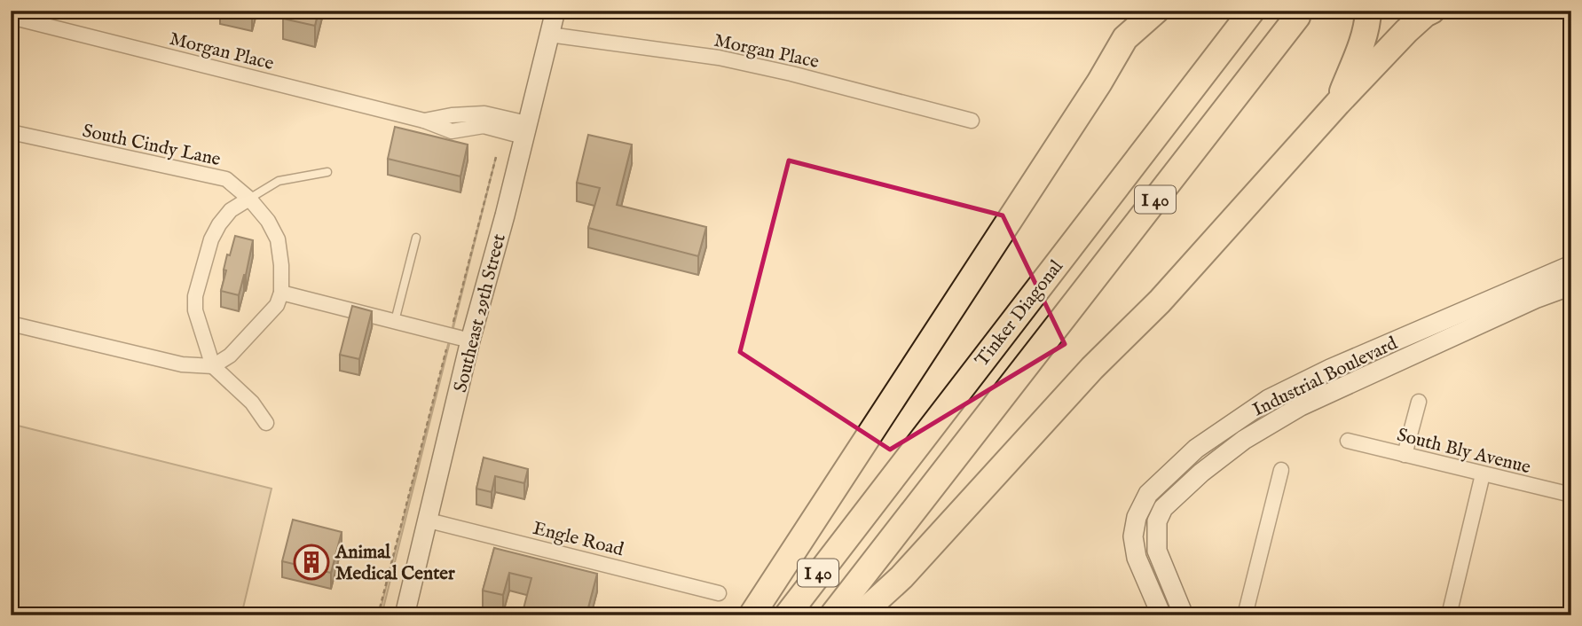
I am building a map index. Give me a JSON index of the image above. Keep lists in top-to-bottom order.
{
  "streets": {
    "highway": ["I 40", "Tinker Diagonal"],
    "main road": ["Southeast 29th Street", "Industrial Boulevard"],
    "street": [
      "Morgan Place",
      "South Cindy Lane",
      "South Bly Avenue",
      "Engle Road"
    ]
  },
  "crossings": [
    ["Morgan Place", "Southeast 29th Street"],
    ["Southeast 29th Street", "Engle Road"]
  ],
  "places": {
    "building": ["Animal Medical Center"]
  }
}
